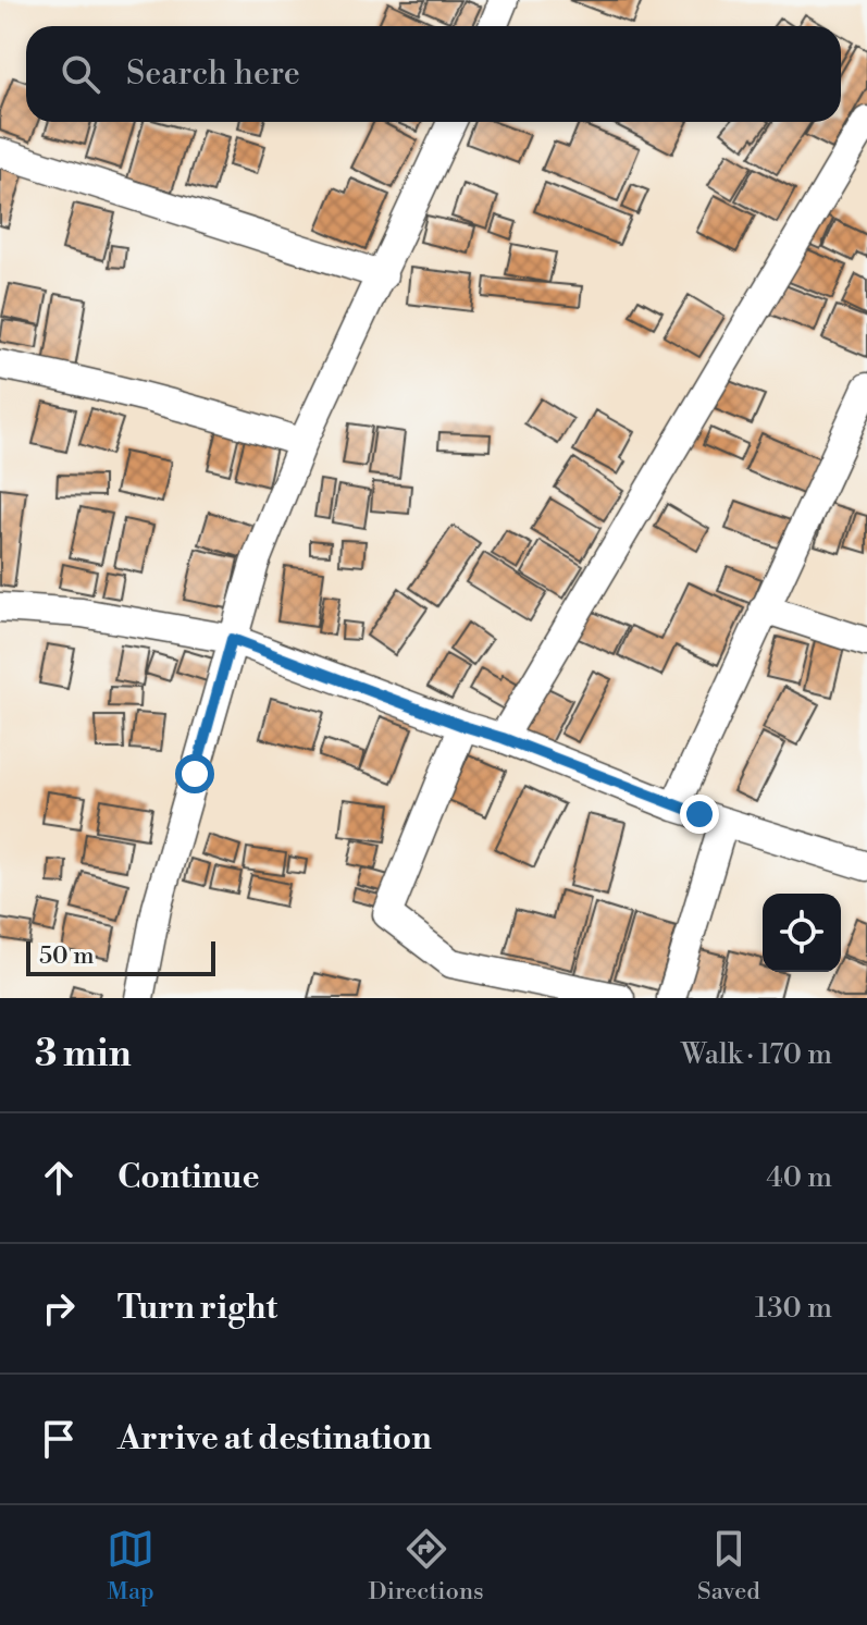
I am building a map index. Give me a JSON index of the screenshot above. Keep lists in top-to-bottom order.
{
  "scale_bar": "50 m",
  "page": {
    "search": "Search here",
    "scale": "50 m",
    "heading": ["3 min", "Walk · 170 m"],
    "list": [
      ["Continue", "40 m"],
      ["Turn right", "130 m"],
      "Arrive at destination"
    ],
    "nav": ["Map", "Directions", "Saved"]
  }
}
